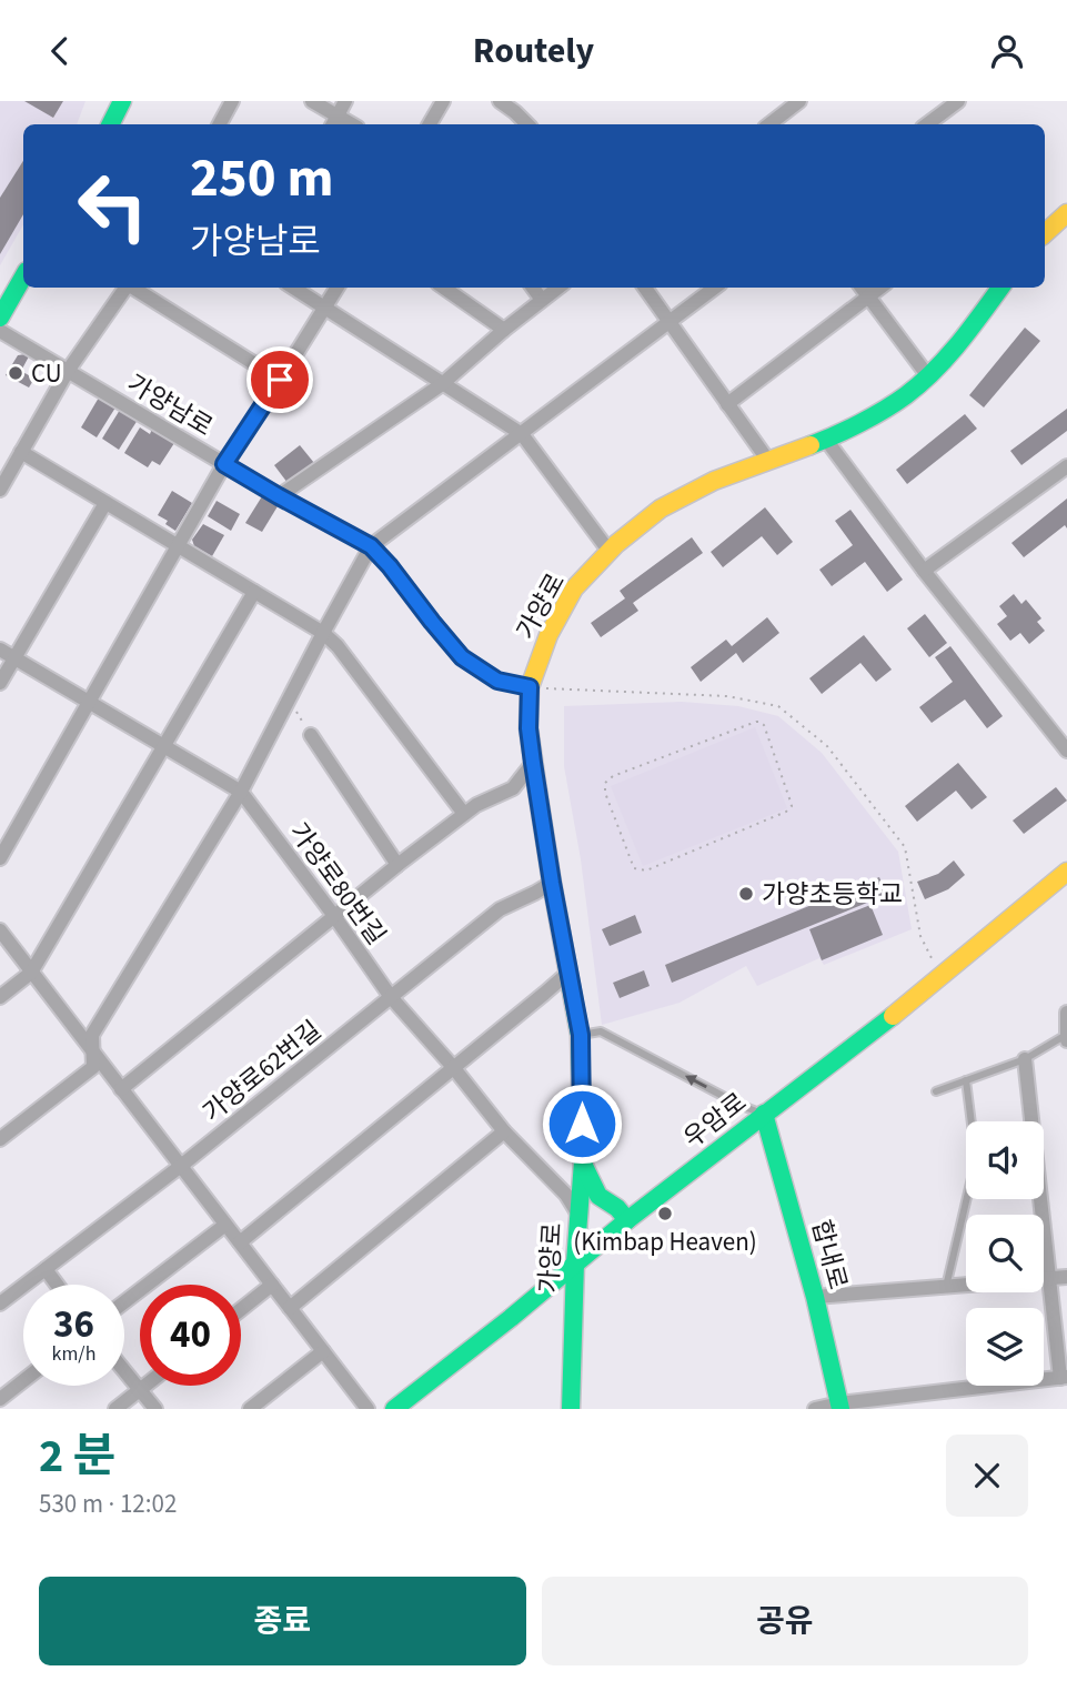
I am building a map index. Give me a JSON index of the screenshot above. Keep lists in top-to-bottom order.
{
  "streets": {
    "street": [
      "가양남로",
      "가양로",
      "가양로80번길",
      "가양로62번길",
      "우암로",
      "합내로"
    ]
  },
  "crossings": [
    ["가양남로", "가양로"],
    ["가양로", "가양로80번길"],
    ["가양로", "가양로62번길"],
    ["가양로", "우암로"],
    ["가양로80번길", "가양로62번길"],
    ["우암로", "합내로"]
  ],
  "places": ["CU", "가양초등학교", "(Kimbap Heaven)"],
  "page": {
    "header": "Routely",
    "turn": ["250 m", "가양남로"],
    "speed": "36 km/h",
    "limit": "40",
    "heading": ["2 분", "530 m · 12:02"],
    "buttons": ["종료", "공유"]
  }
}
